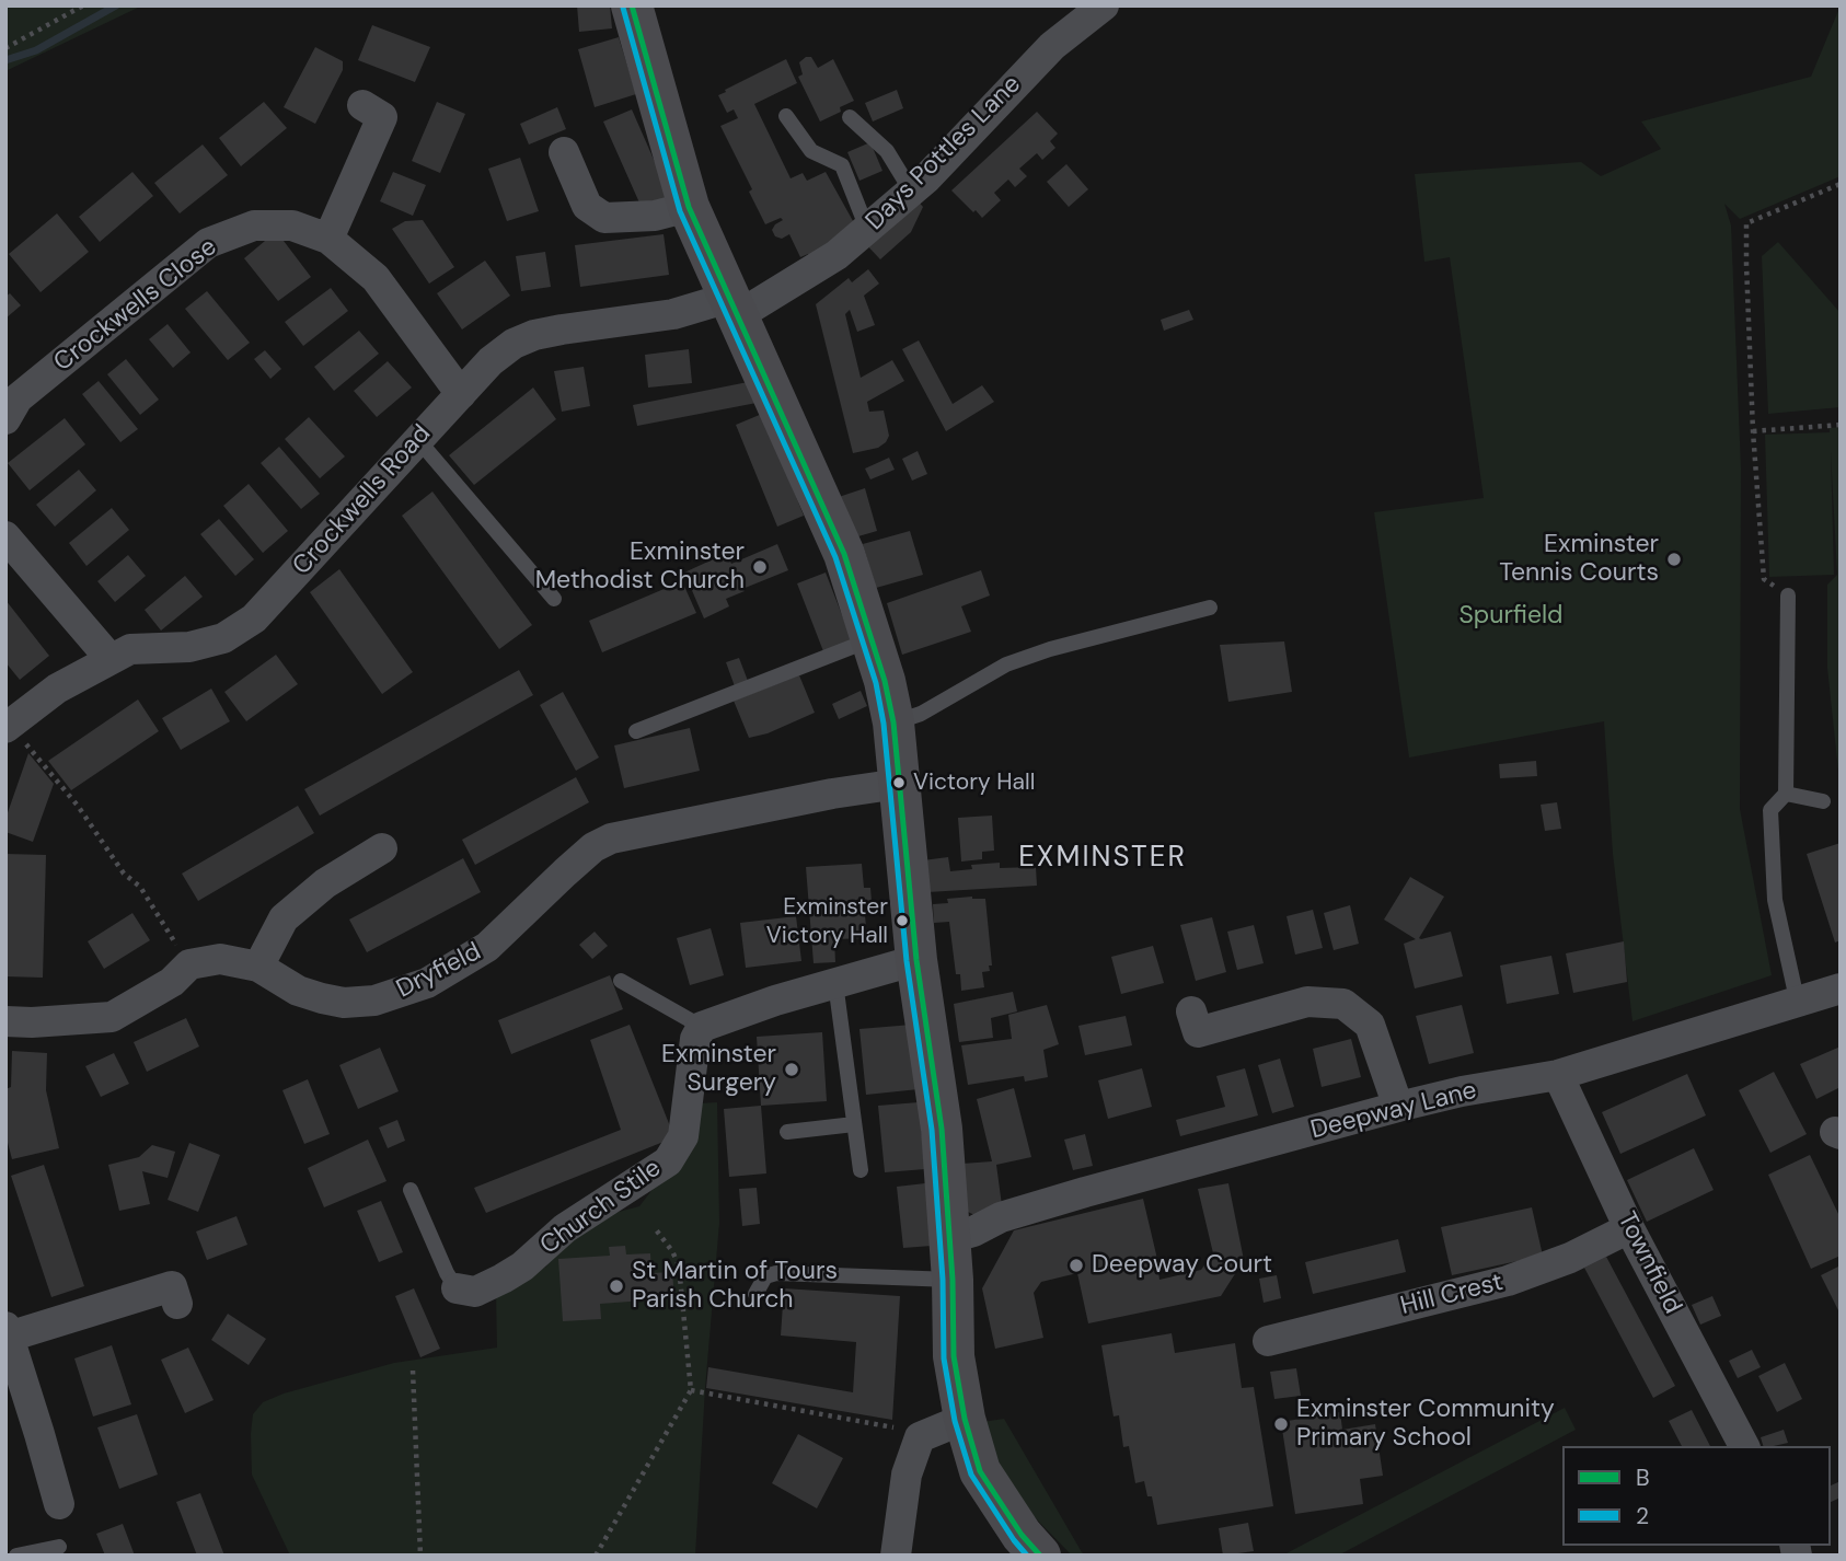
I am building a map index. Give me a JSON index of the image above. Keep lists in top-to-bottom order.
{
  "streets": {
    "street": [
      "Days Pottles Lane",
      "Crockwells Close",
      "Crockwells Road",
      "Dryfield",
      "Deepway Lane",
      "Church Stile",
      "Townfield",
      "Hill Crest"
    ]
  },
  "crossings": [
    ["Days Pottles Lane", "Crockwells Road"],
    ["Crockwells Close", "Crockwells Road"],
    ["Deepway Lane", "Townfield"],
    ["Townfield", "Hill Crest"]
  ],
  "districts": ["EXMINSTER"],
  "parks": ["Spurfield"],
  "places": [
    "Exminster Tennis Courts",
    "Exminster Methodist Church",
    "Victory Hall",
    "Exminster Victory Hall",
    "Exminster Surgery",
    "Deepway Court",
    "St Martin of Tours Parish Church",
    "Exminster Community Primary School"
  ],
  "lines": ["transit line B", "transit line 2"],
  "legend": ["B", "2"]
}
